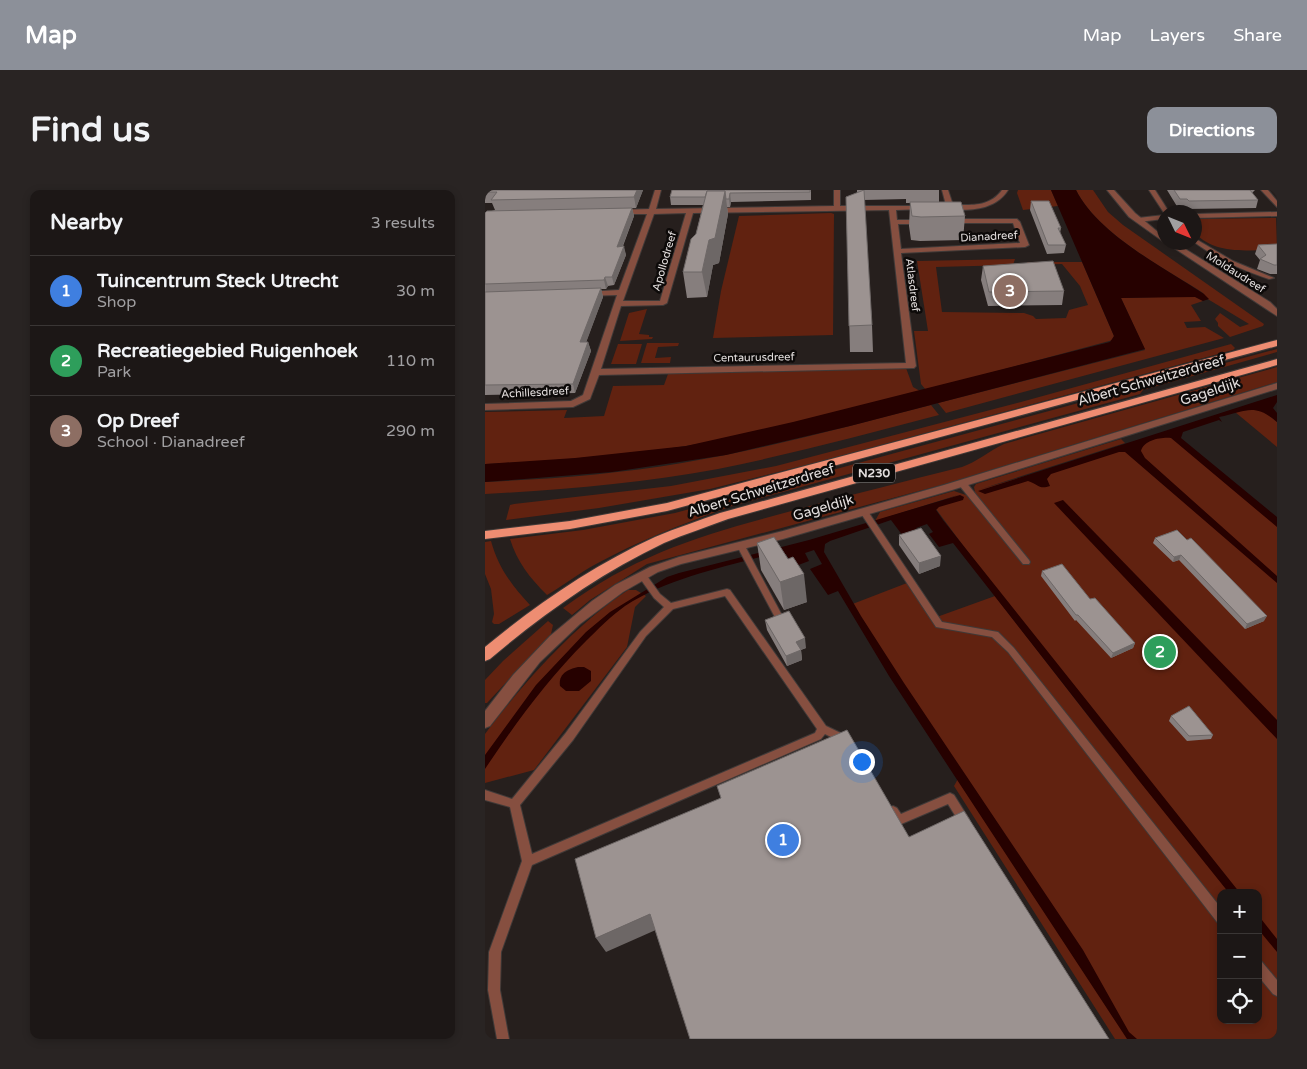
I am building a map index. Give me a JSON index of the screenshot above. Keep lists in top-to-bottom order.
{
  "streets": {
    "highway": ["Albert Schweitzerdreef", "N230"],
    "street": [
      "Dianadreef",
      "Apollodreef",
      "Moldaudreef",
      "Atlasdreef",
      "Centaurusdreef",
      "Gageldijk",
      "Achillesdreef"
    ]
  },
  "crossings": [
    ["Dianadreef", "Atlasdreef"],
    ["Apollodreef", "Centaurusdreef"],
    ["Apollodreef", "Achillesdreef"],
    ["Atlasdreef", "Centaurusdreef"],
    ["Centaurusdreef", "Achillesdreef"]
  ],
  "north": "bottom right",
  "page": {
    "header": "Map",
    "nav": ["Map", "Layers", "Share"],
    "buttons": "Directions",
    "title": "Find us",
    "heading": ["Nearby", "3 results"],
    "list": [
      {
        "mark": "1",
        "name": "Tuincentrum Steck Utrecht",
        "note": "Shop",
        "value": "30 m"
      },
      {
        "mark": "2",
        "name": "Recreatiegebied Ruigenhoek",
        "note": "Park",
        "value": "110 m"
      },
      {
        "mark": "3",
        "name": "Op Dreef",
        "note": "School · Dianadreef",
        "value": "290 m"
      }
    ],
    "pins": ["3", "2", "1"],
    "map_buttons": ["+", "−"]
  }
}
